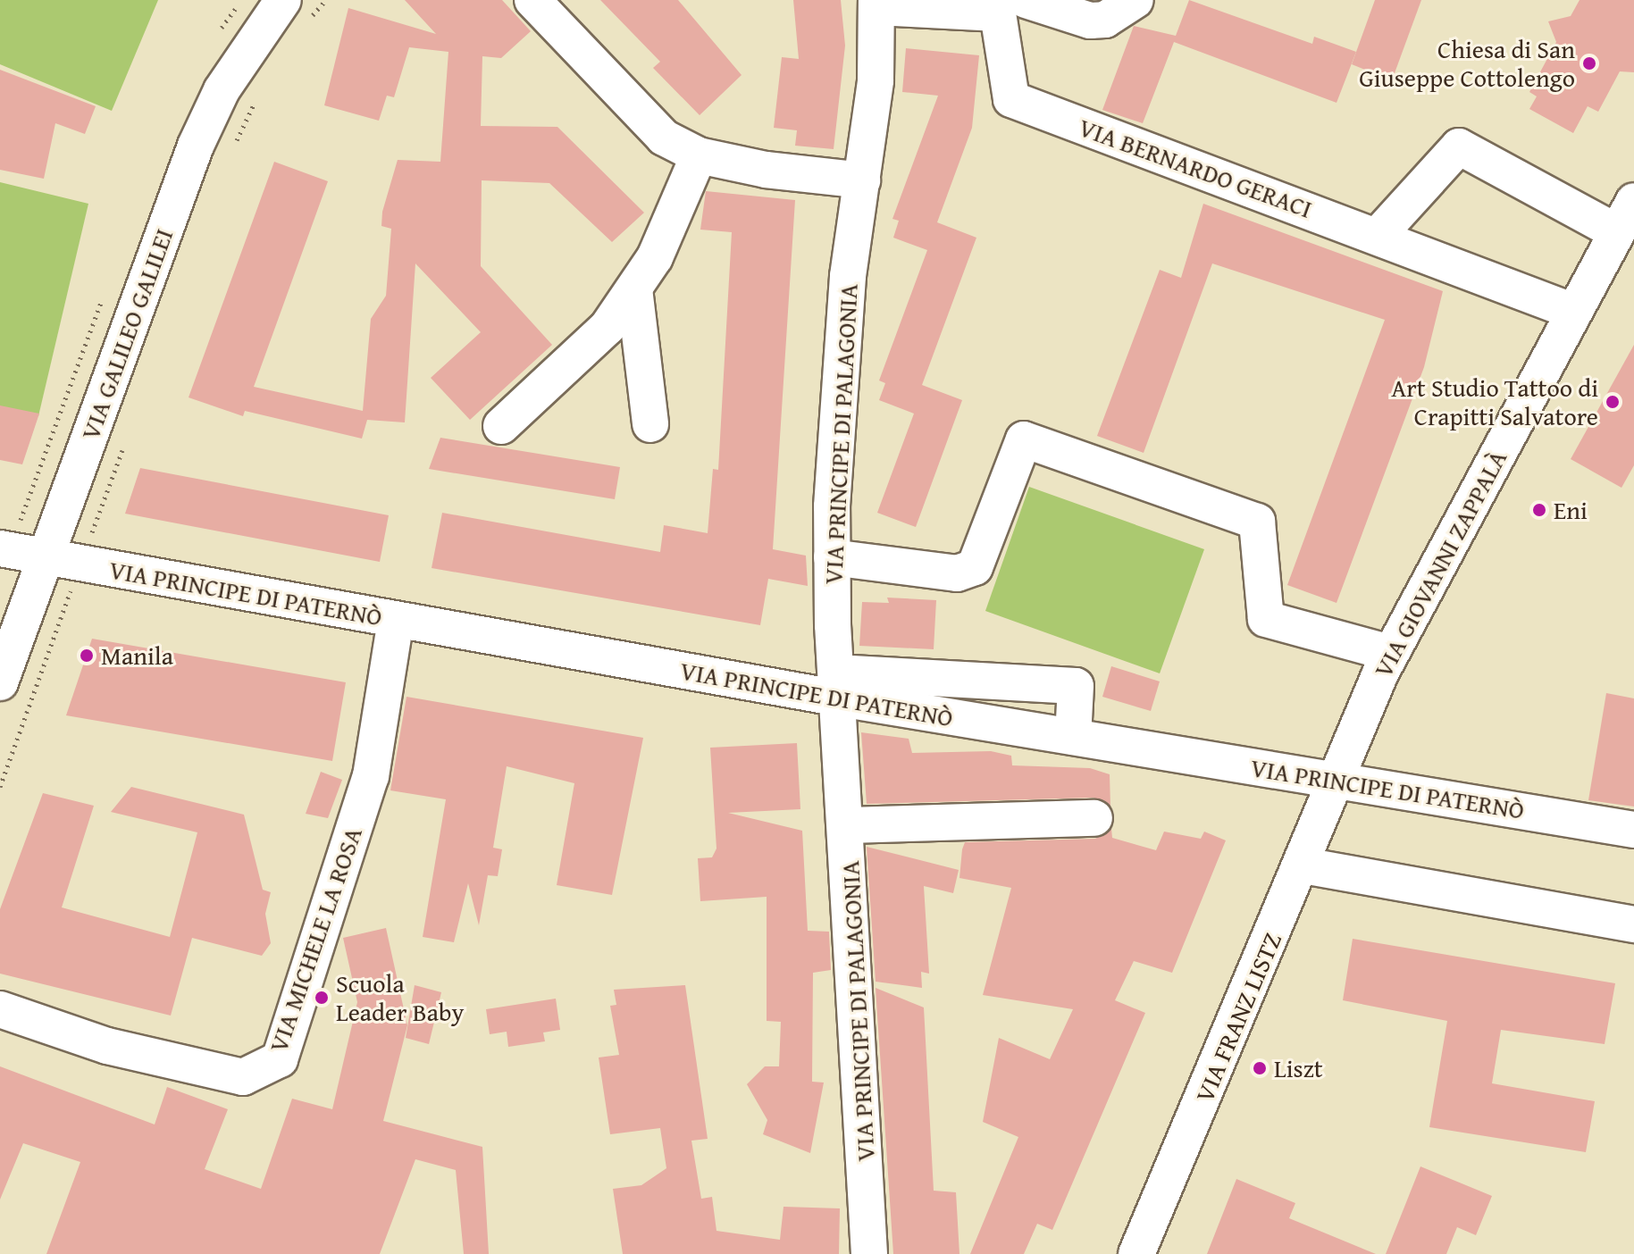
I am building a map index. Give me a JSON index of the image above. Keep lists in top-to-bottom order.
{
  "streets": {
    "street": [
      "VIA BERNARDO GERACI",
      "VIA GALILEO GALILEI",
      "VIA PRINCIPE DI PALAGONIA",
      "VIA GIOVANNI ZAPPALÀ",
      "VIA PRINCIPE DI PATERNÒ",
      "VIA MICHELE LA ROSA",
      "VIA FRANZ LISTZ"
    ]
  },
  "crossings": [
    ["VIA BERNARDO GERACI", "VIA GIOVANNI ZAPPALÀ"],
    ["VIA GALILEO GALILEI", "VIA PRINCIPE DI PATERNÒ"],
    ["VIA PRINCIPE DI PALAGONIA", "VIA PRINCIPE DI PATERNÒ"],
    ["VIA GIOVANNI ZAPPALÀ", "VIA PRINCIPE DI PATERNÒ"],
    ["VIA GIOVANNI ZAPPALÀ", "VIA FRANZ LISTZ"],
    ["VIA PRINCIPE DI PATERNÒ", "VIA MICHELE LA ROSA"],
    ["VIA PRINCIPE DI PATERNÒ", "VIA FRANZ LISTZ"]
  ],
  "places": [
    "Chiesa di San Giuseppe Cottolengo",
    "Art Studio Tattoo di Crapitti Salvatore",
    "Eni",
    "Manila",
    "Scuola Leader Baby",
    "Liszt"
  ]
}
